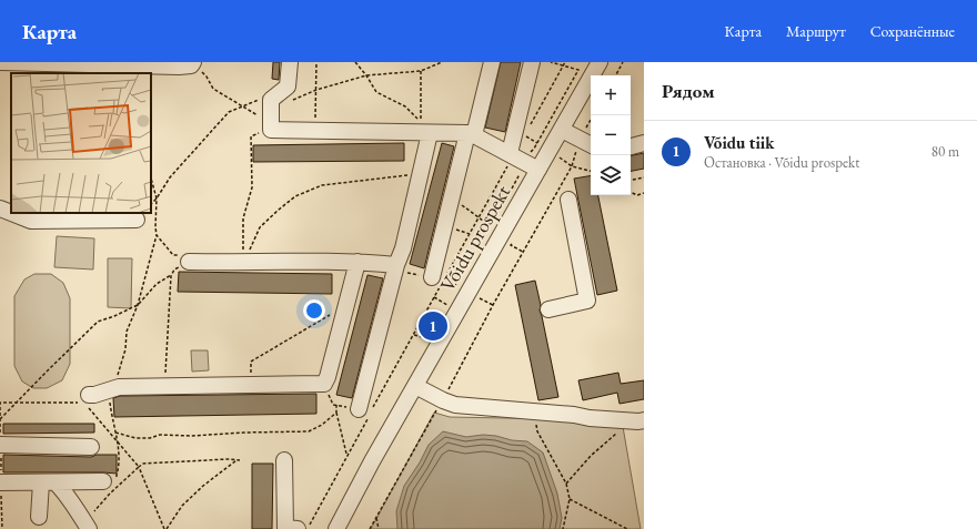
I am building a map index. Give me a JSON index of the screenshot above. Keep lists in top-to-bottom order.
{
  "streets": {
    "street": ["Võidu prospekt"]
  },
  "page": {
    "header": "Карта",
    "nav": ["Карта", "Маршрут", "Сохранённые"],
    "heading": "Рядом",
    "map_buttons": ["+", "−"],
    "list": [
      {
        "mark": "1",
        "name": "Võidu tiik",
        "note": "Остановка · Võidu prospekt",
        "value": "80 m"
      }
    ],
    "pins": "1"
  }
}
